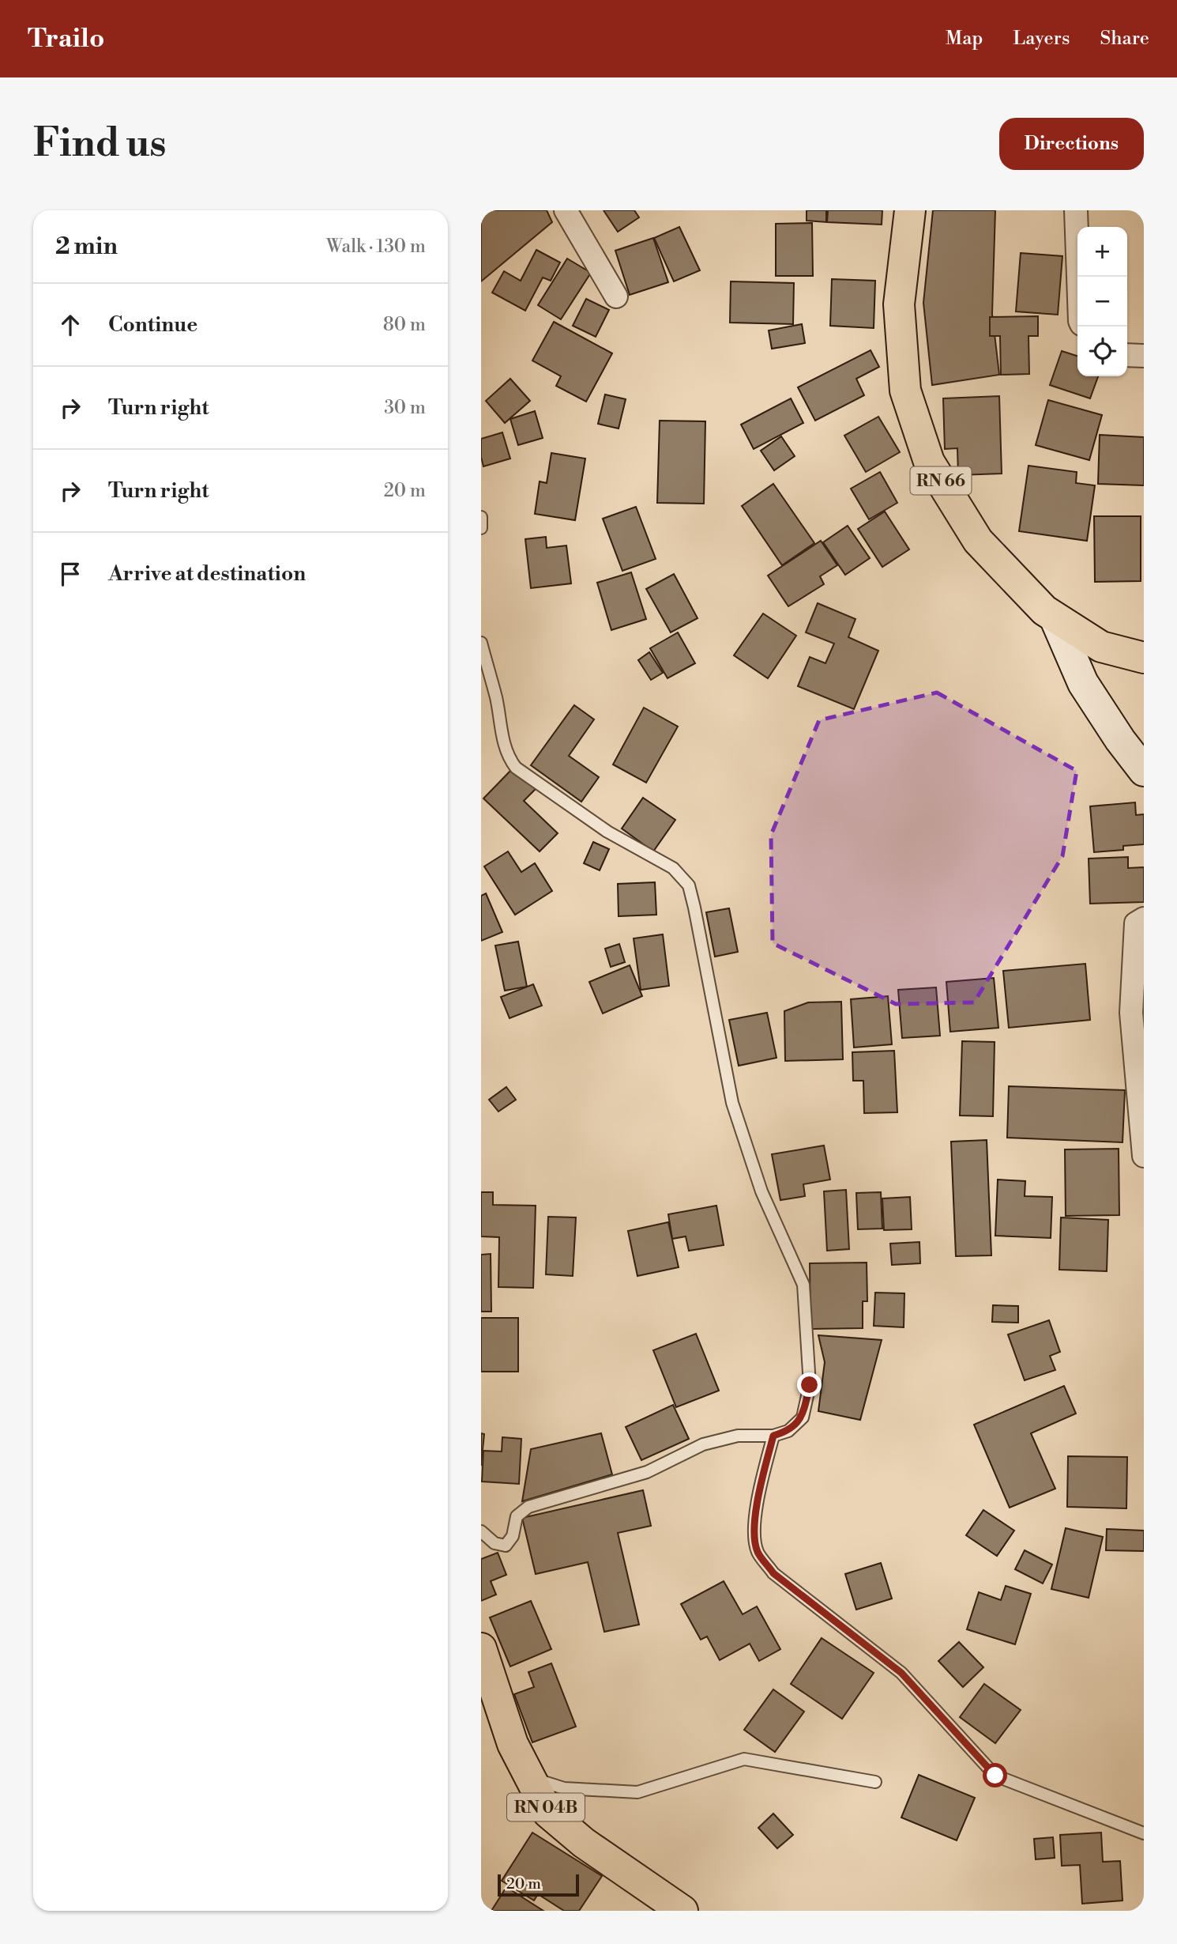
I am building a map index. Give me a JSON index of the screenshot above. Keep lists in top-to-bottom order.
{
  "streets": {
    "main road": ["RN 66", "RN 04B"]
  },
  "scale_bar": "20 m",
  "page": {
    "header": "Trailo",
    "nav": ["Map", "Layers", "Share"],
    "buttons": "Directions",
    "title": "Find us",
    "heading": ["2 min", "Walk · 130 m"],
    "map_buttons": ["+", "−"],
    "list": [
      ["Continue", "80 m"],
      ["Turn right", "30 m"],
      ["Turn right", "20 m"],
      "Arrive at destination"
    ],
    "scale": "20 m"
  }
}
